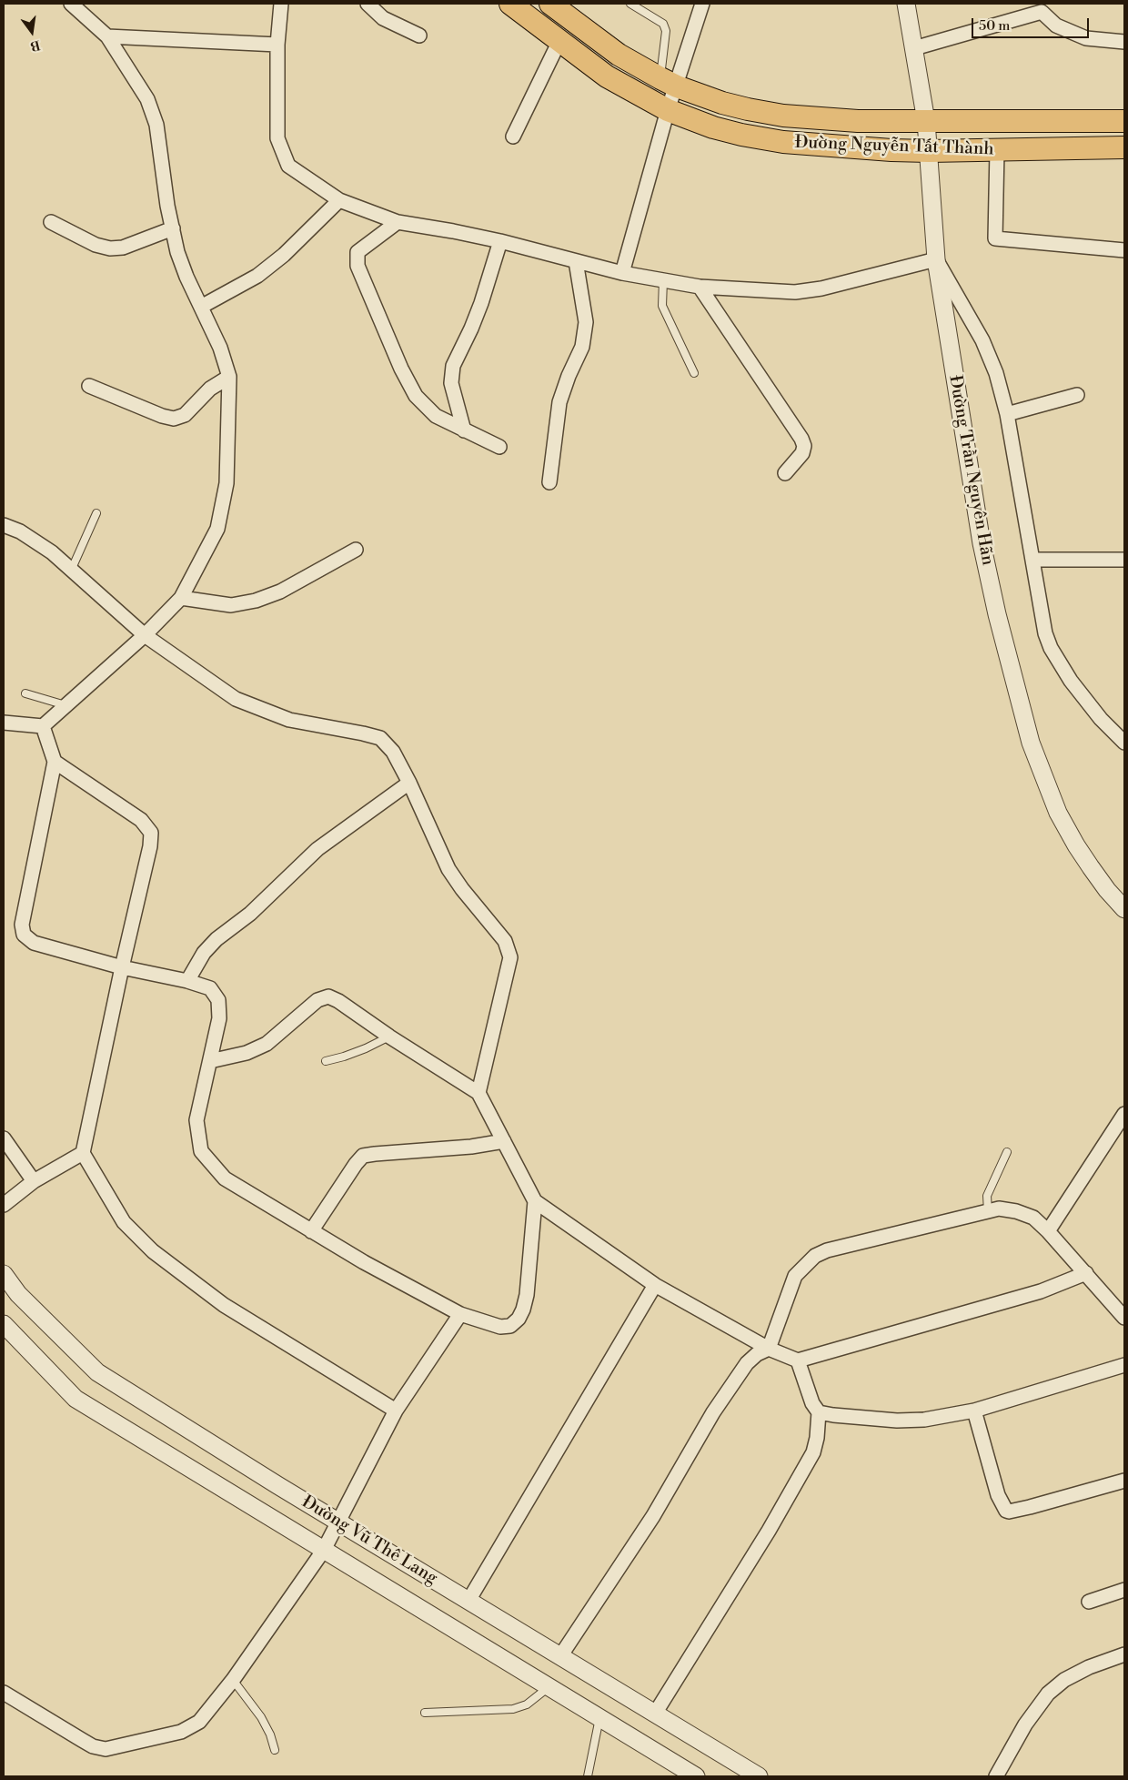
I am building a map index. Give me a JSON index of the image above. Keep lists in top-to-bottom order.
{
  "streets": {
    "main road": ["Đường Nguyễn Tất Thành"],
    "street": ["Đường Trần Nguyên Hãn", "Đường Vũ Thê Lang"]
  },
  "crossings": [
    ["Đường Nguyễn Tất Thành", "Đường Trần Nguyên Hãn"]
  ],
  "scale_bar": "50 m",
  "north": "bottom"
}
